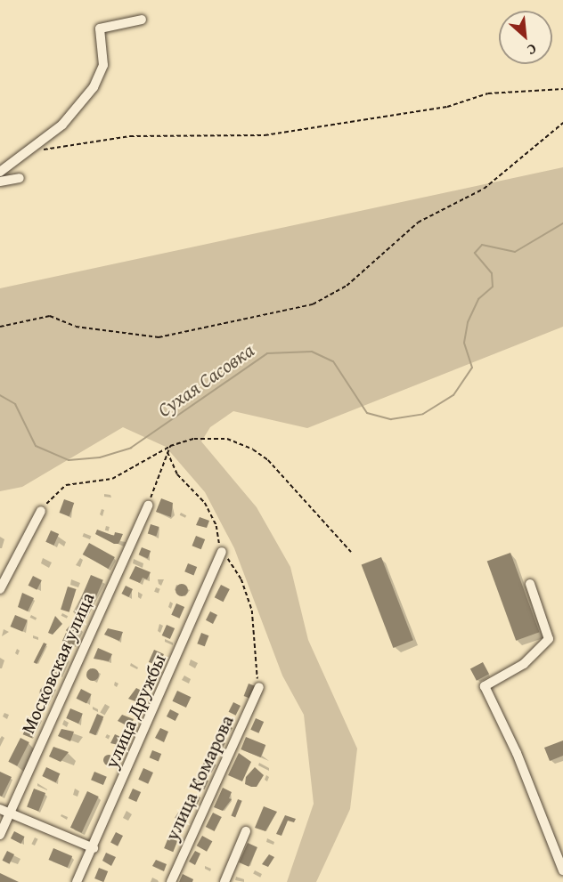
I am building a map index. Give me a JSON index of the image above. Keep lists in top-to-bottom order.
{
  "streets": {
    "street": ["Московская улица", "улица Дружбы", "улица Комарова"]
  },
  "water": ["Сухая Сасовка"],
  "north": "bottom right"
}
